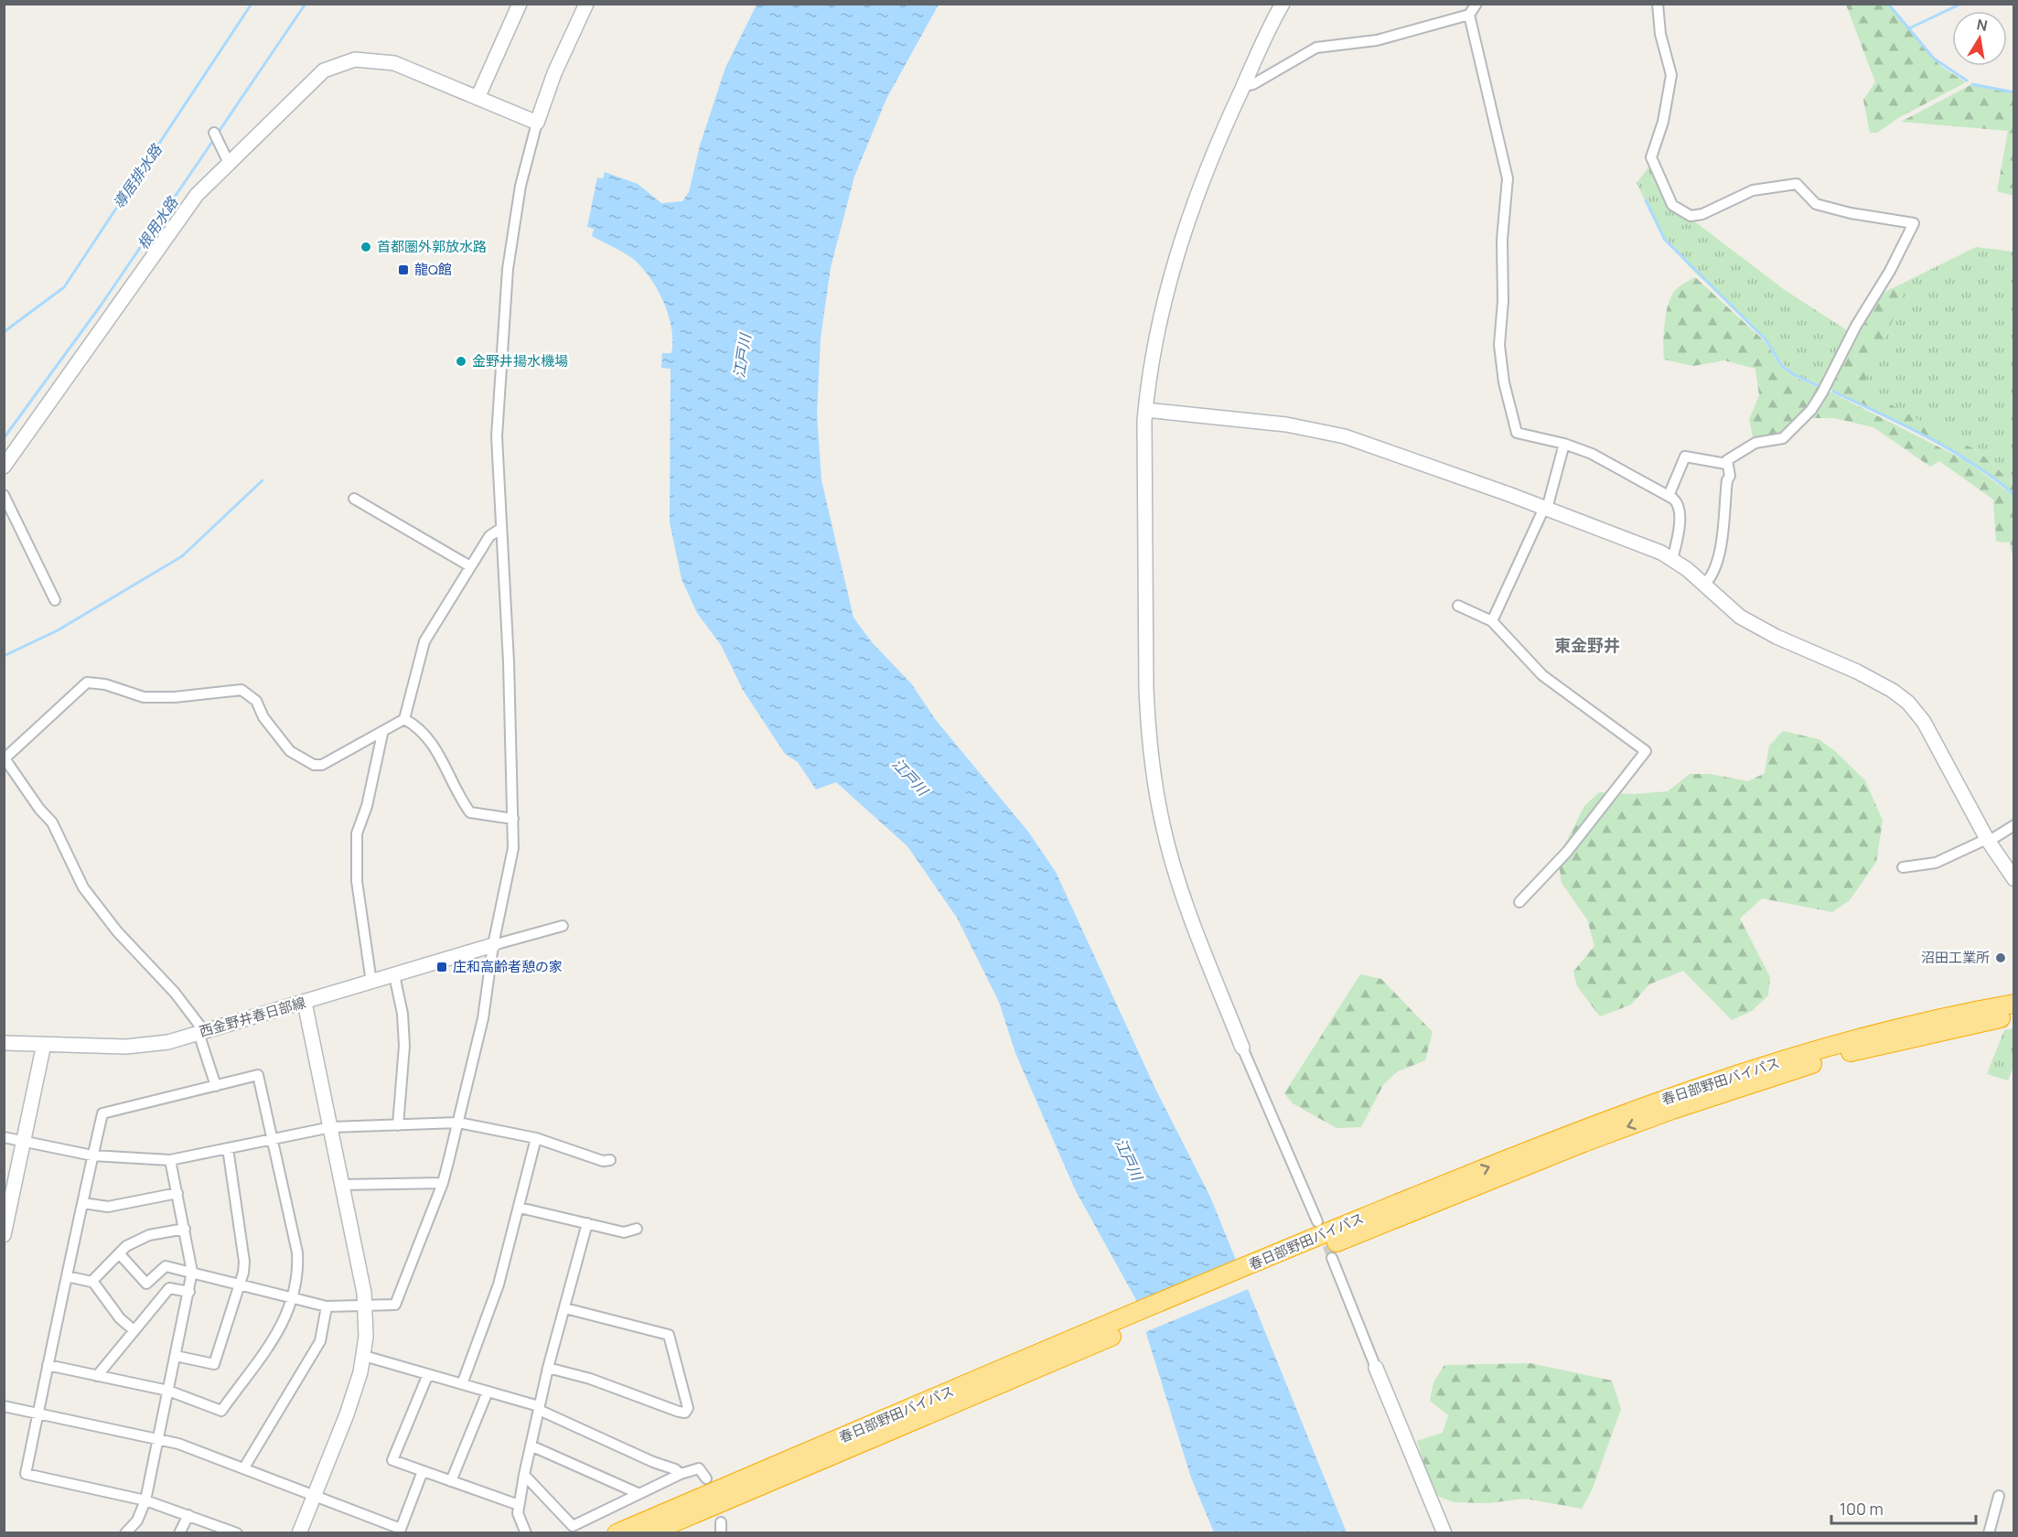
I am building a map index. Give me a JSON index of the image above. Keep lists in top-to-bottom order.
{
  "streets": {
    "highway": ["春日部野田バイパス"],
    "street": ["西金野井春日部線"]
  },
  "districts": ["東金野井"],
  "water": ["導居排水路", "根用水路", "江戸川"],
  "places": {
    "other": ["首都圏外郭放水路", "金野井揚水機場", "沼田工業所"],
    "transit": ["龍Q館", "庄和高齢者憩の家"]
  },
  "scale_bar": "100 m",
  "north": "top"
}
